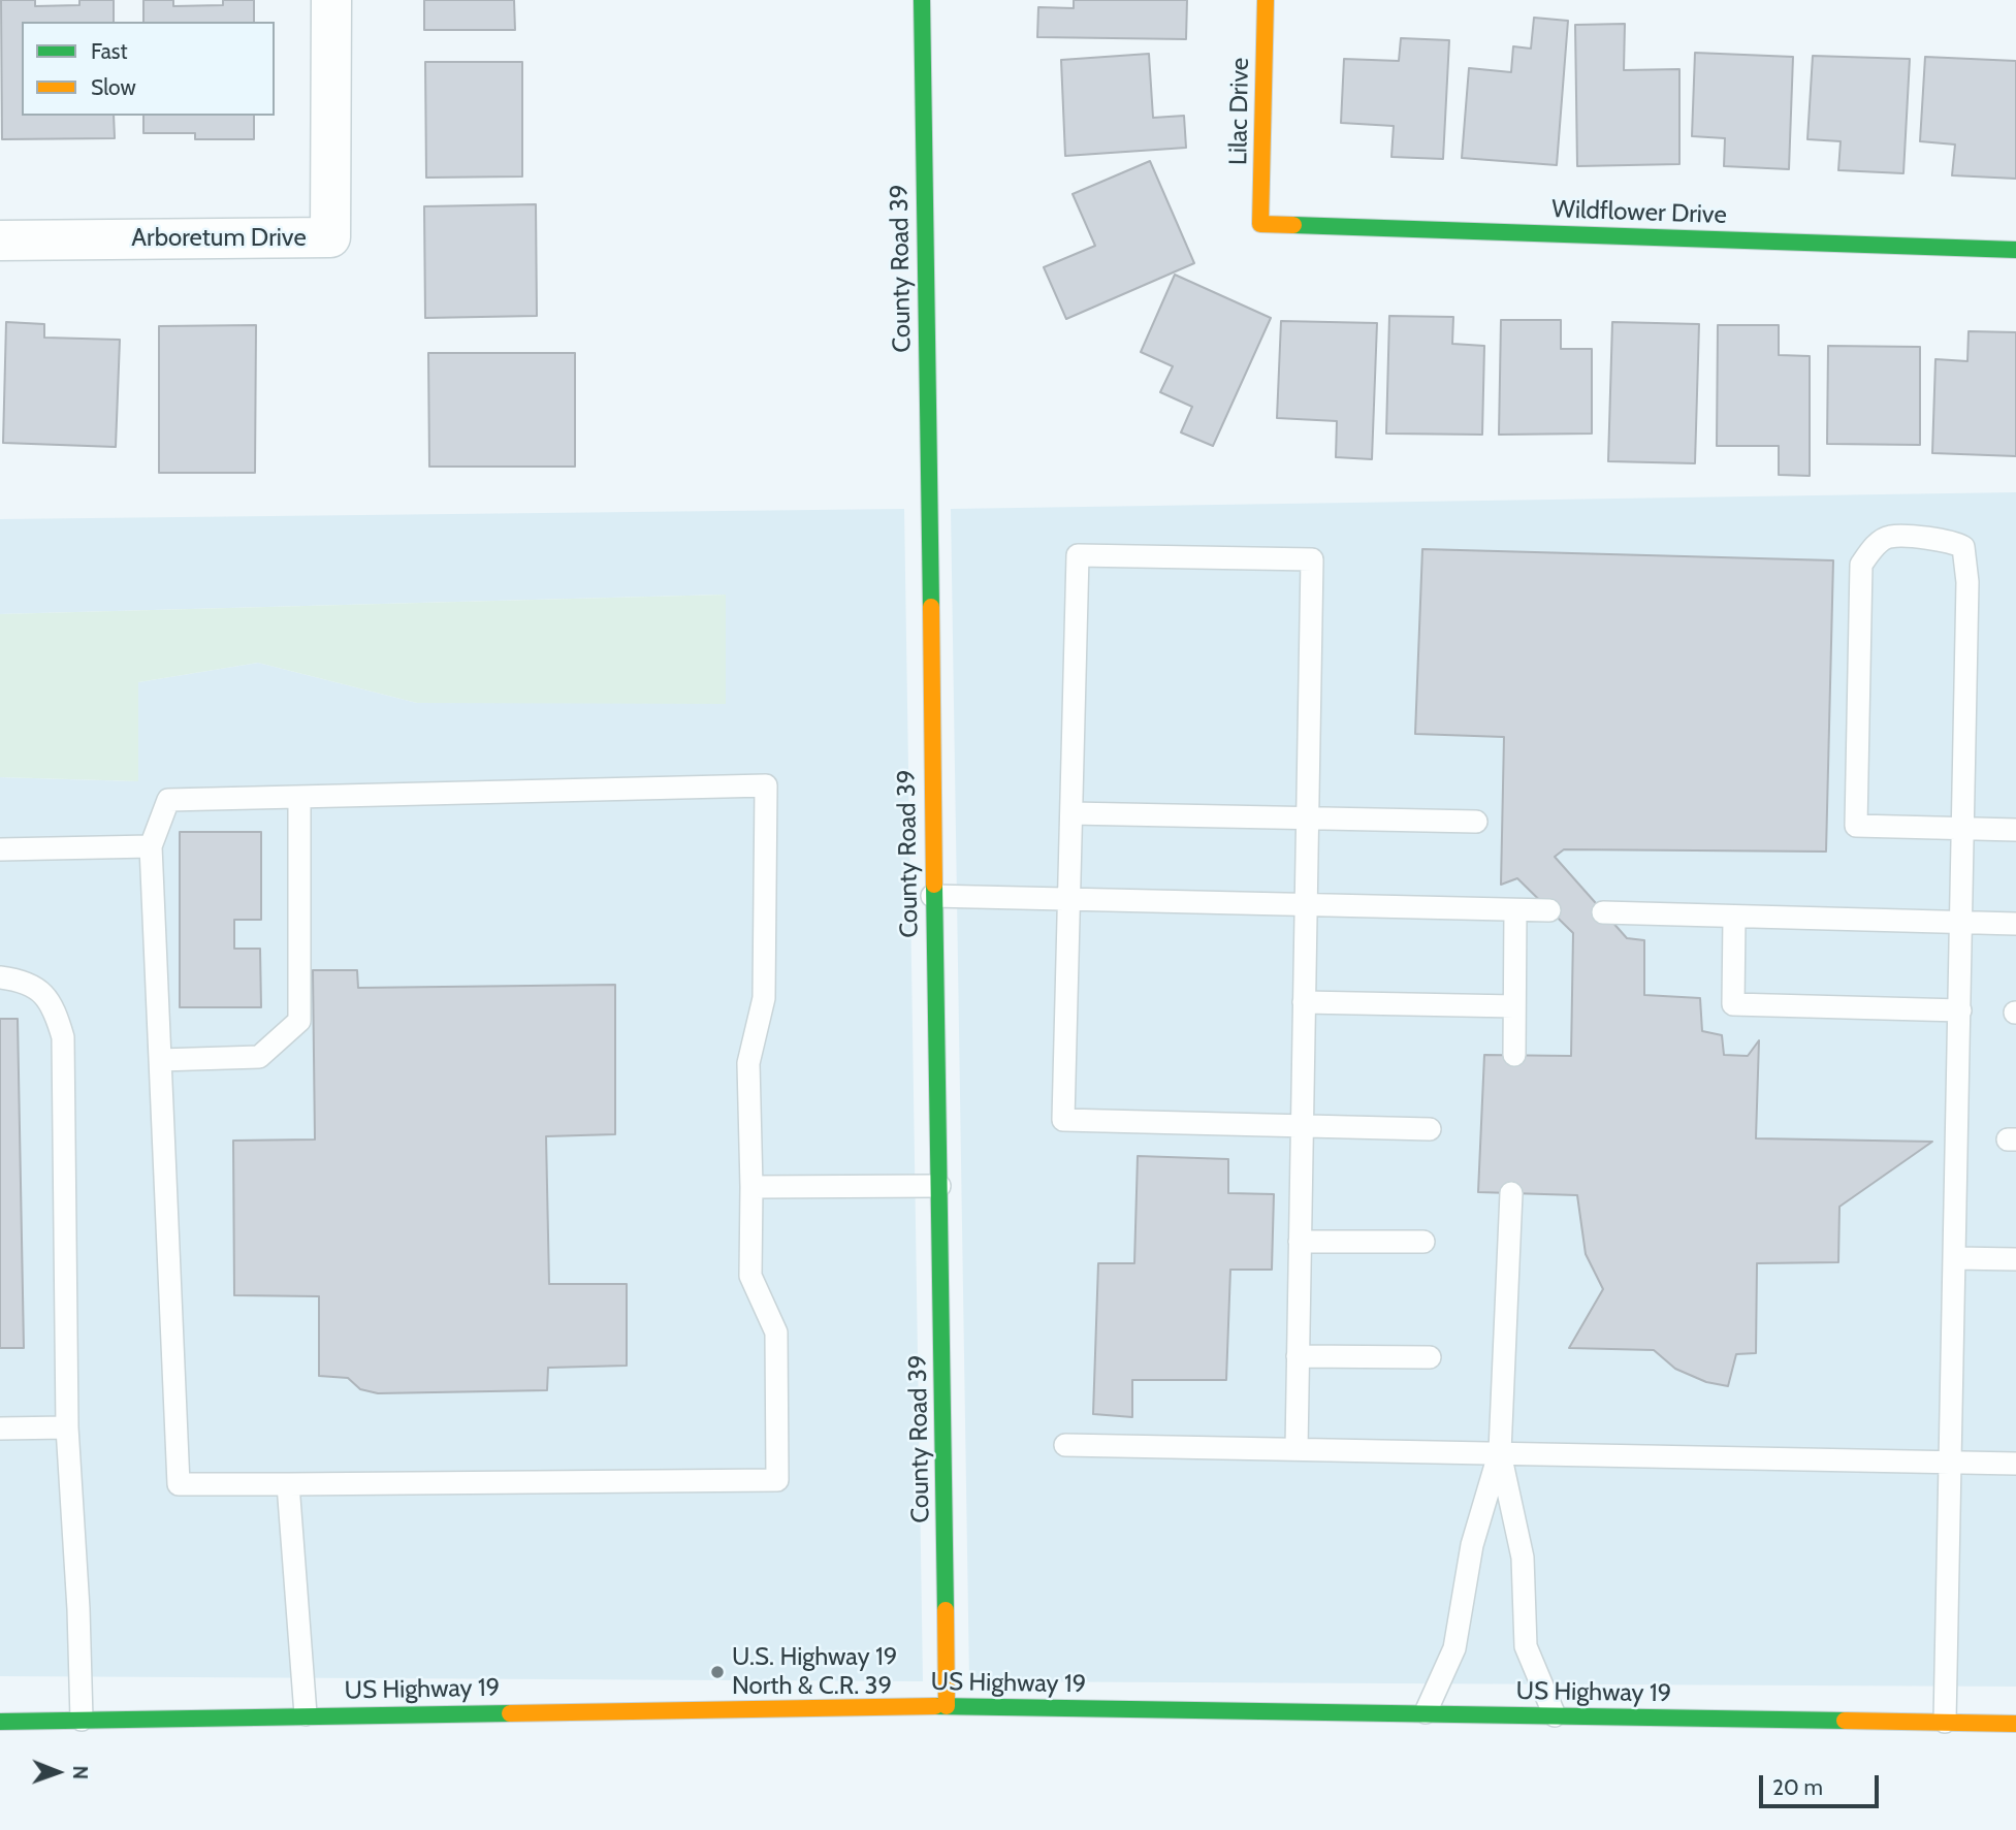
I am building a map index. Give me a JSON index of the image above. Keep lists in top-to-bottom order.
{
  "streets": {
    "main road": [
      "Lilac Drive",
      "Wildflower Drive",
      "County Road 39",
      "US Highway 19"
    ],
    "street": ["Arboretum Drive"]
  },
  "crossings": [
    ["Lilac Drive", "Wildflower Drive"],
    ["County Road 39", "US Highway 19"]
  ],
  "places": ["U.S. Highway 19 North & C.R. 39"],
  "legend": ["Fast", "Slow"],
  "scale_bar": "20 m",
  "north": "right"
}
